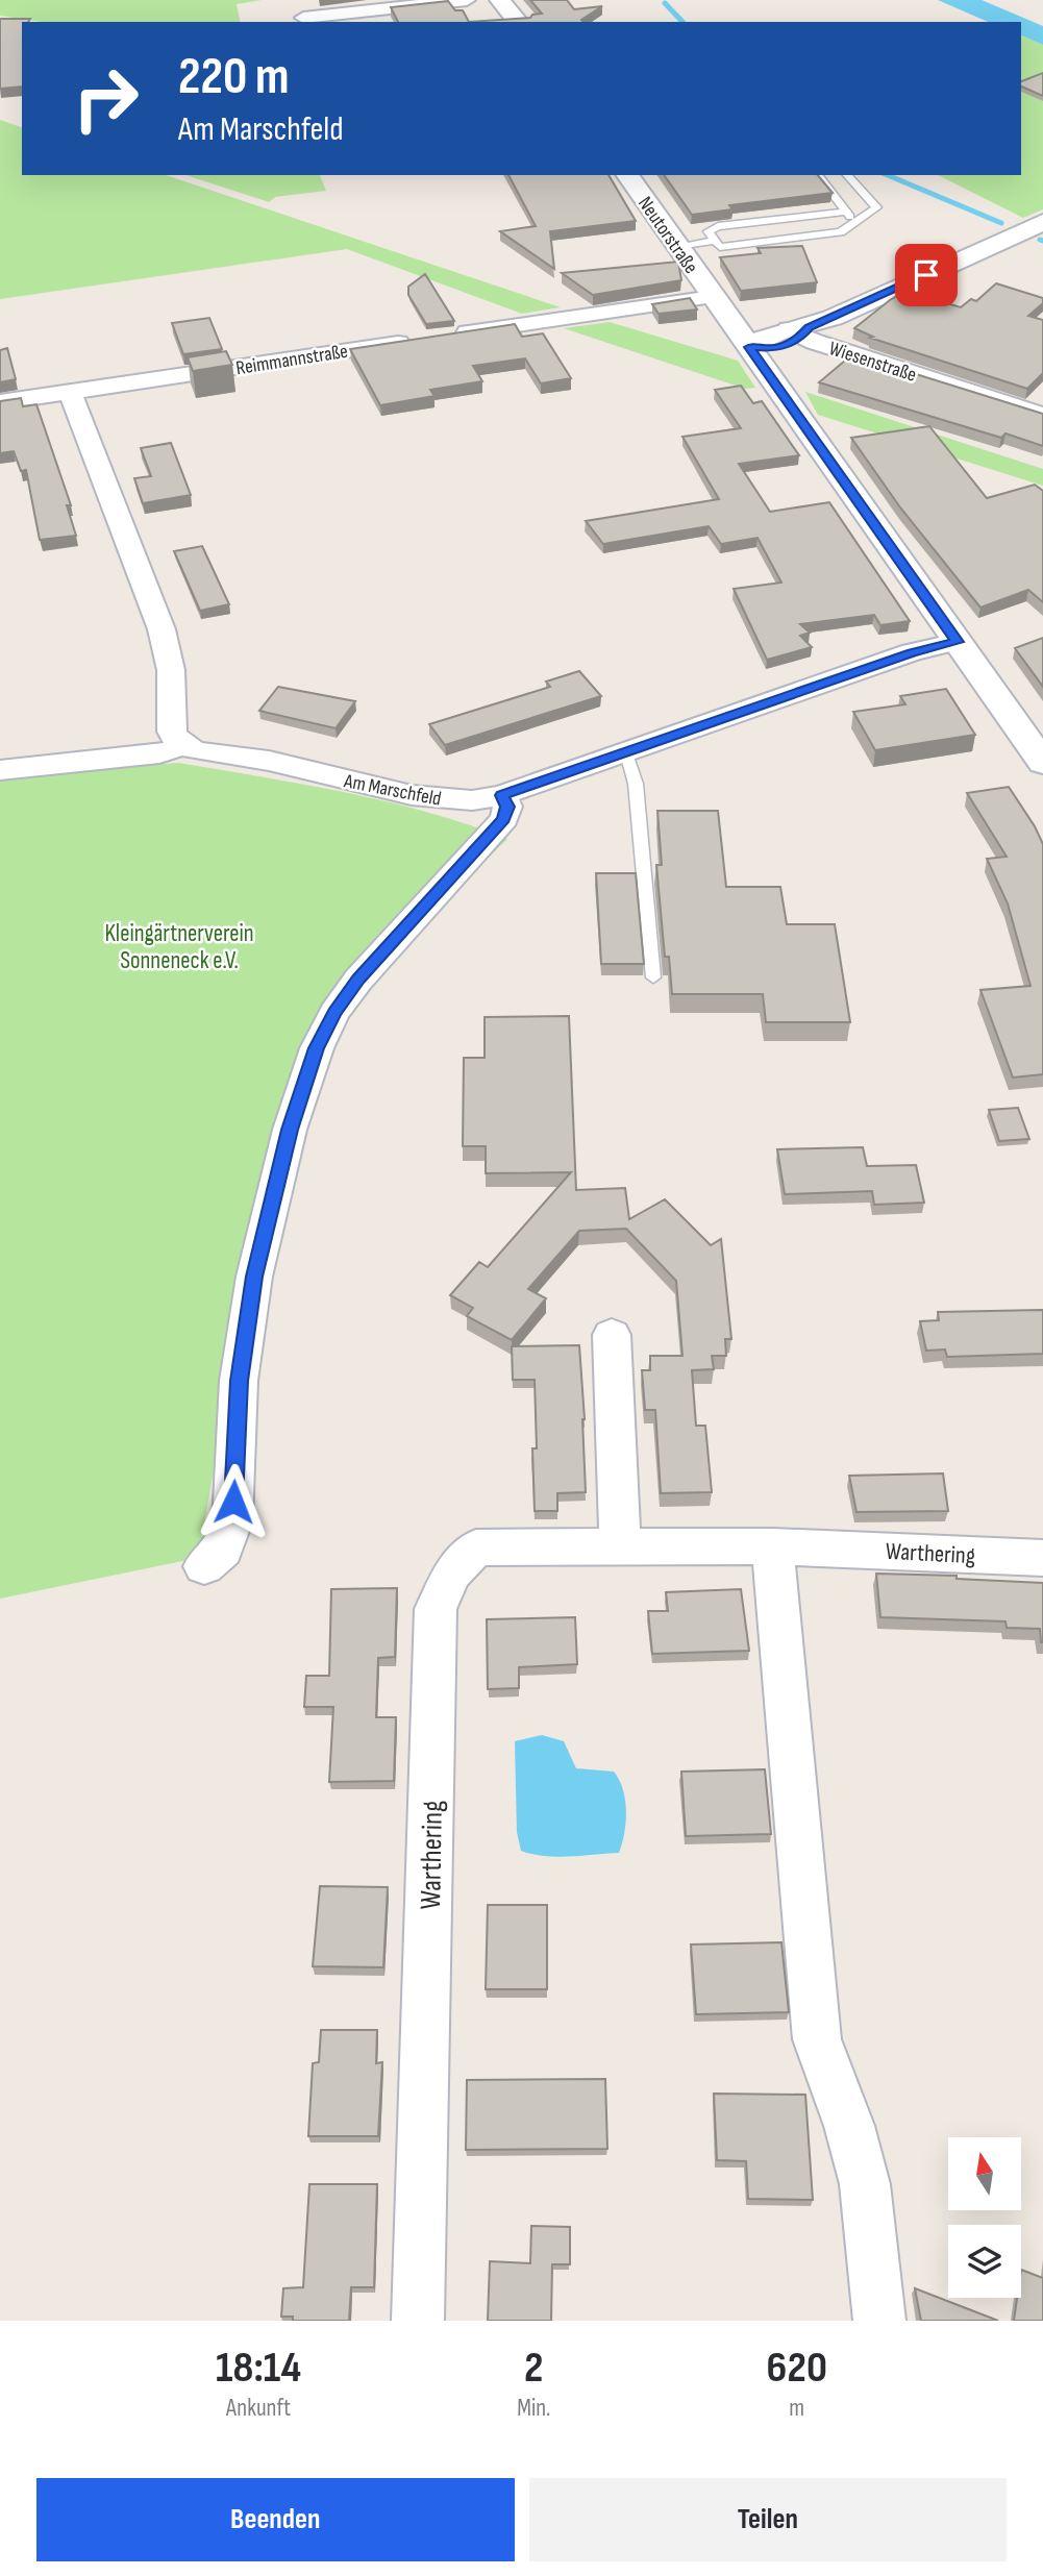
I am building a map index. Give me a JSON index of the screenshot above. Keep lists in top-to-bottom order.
{
  "streets": {
    "main road": ["Neutorstraße"],
    "street": [
      "Reimmannstraße",
      "Wiesenstraße",
      "Am Marschfeld",
      "Warthering"
    ]
  },
  "crossings": [
    ["Neutorstraße", "Am Marschfeld"]
  ],
  "parks": ["Kleingärtnerverein Sonneneck e.V."],
  "north": "top",
  "page": {
    "turn": ["220 m", "Am Marschfeld"],
    "eta": [
      "18:14",
      "Ankunft",
      "2",
      "Min.",
      "620",
      "m"
    ],
    "buttons": ["Beenden", "Teilen"]
  }
}
